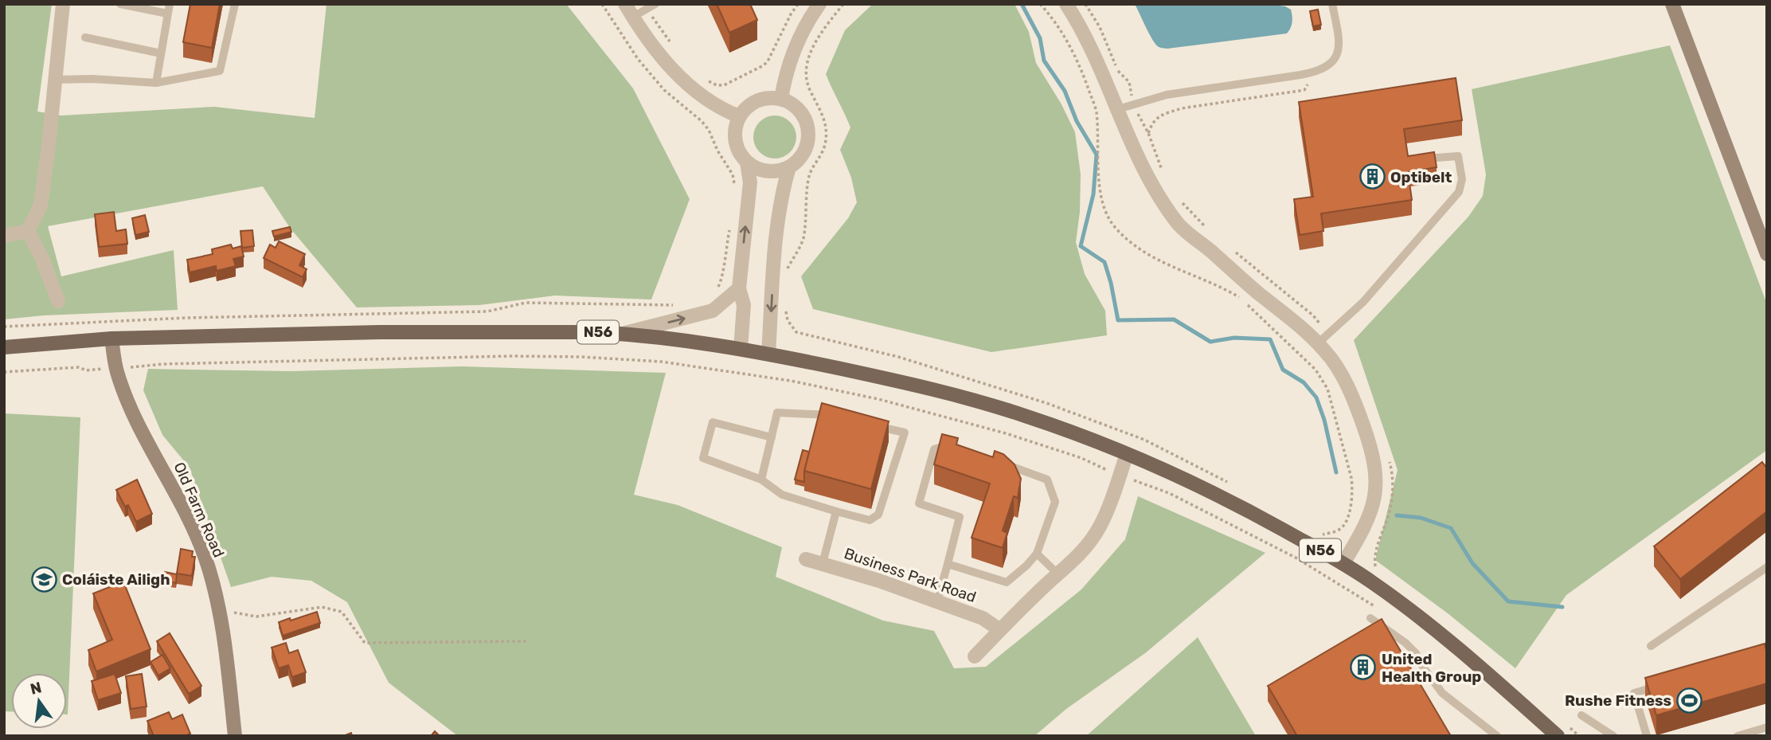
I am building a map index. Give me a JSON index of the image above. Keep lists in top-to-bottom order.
{
  "streets": {
    "main road": ["N56"],
    "street": ["Old Farm Road", "Business Park Road"]
  },
  "crossings": [
    ["N56", "Old Farm Road"]
  ],
  "places": {
    "building": ["Optibelt", "United Health Group"],
    "school or university": ["Coláiste Ailigh"],
    "sports": ["Rushe Fitness"]
  },
  "north": "top"
}
